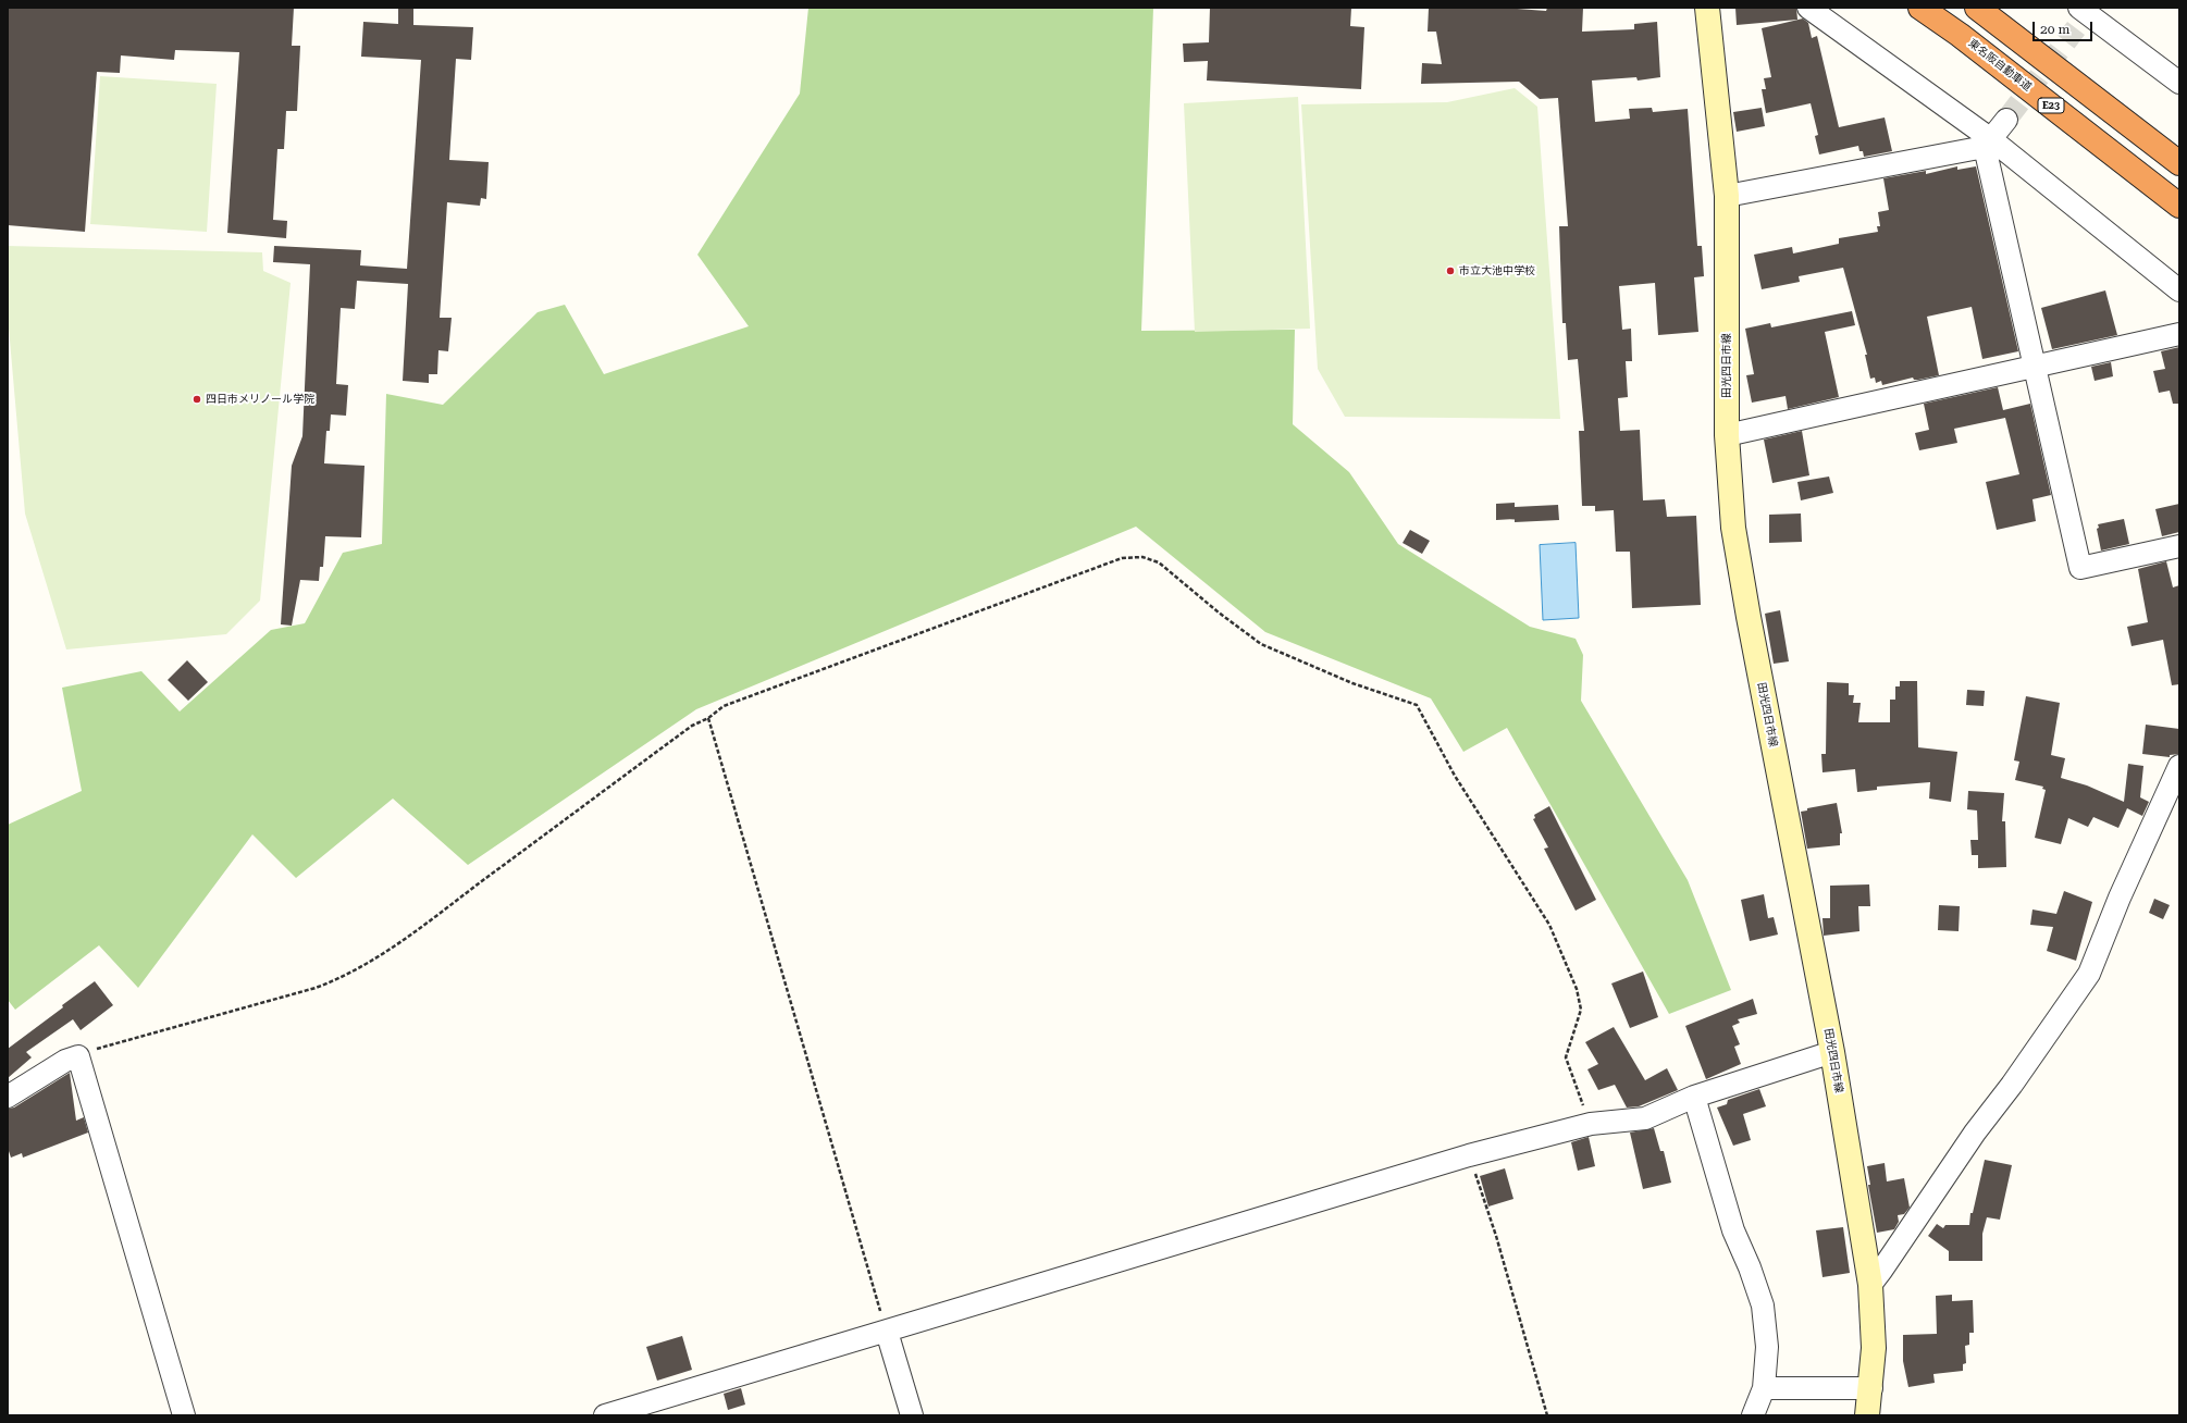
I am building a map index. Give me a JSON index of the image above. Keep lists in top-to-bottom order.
{
  "streets": {
    "highway": ["東名阪自動車道", "E23"],
    "main road": ["田光四日市線"]
  },
  "places": ["市立大池中学校", "四日市メリノール学院"],
  "scale_bar": "20 m"
}
